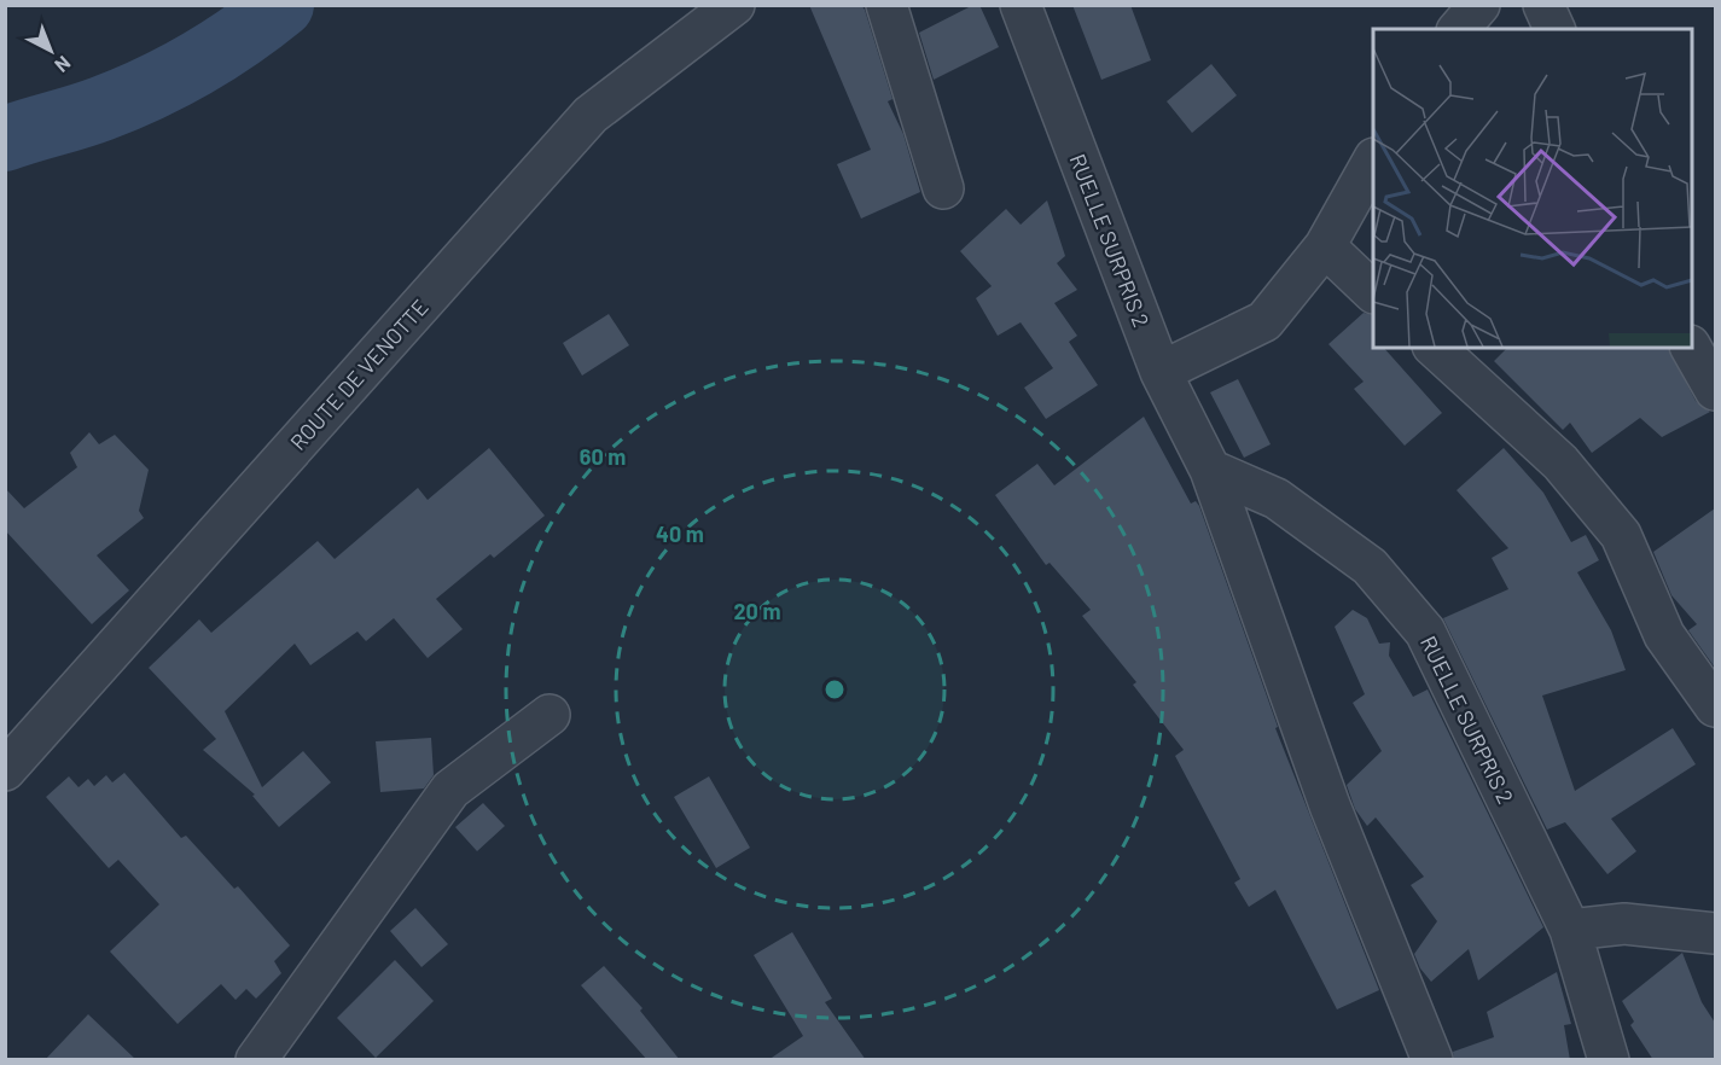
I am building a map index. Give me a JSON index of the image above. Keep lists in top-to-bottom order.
{
  "streets": {
    "street": ["RUELLE SURPRIS 2", "ROUTE DE VENOTTE"]
  },
  "north": "bottom right",
  "rings": ["60 m", "40 m", "20 m"]
}
